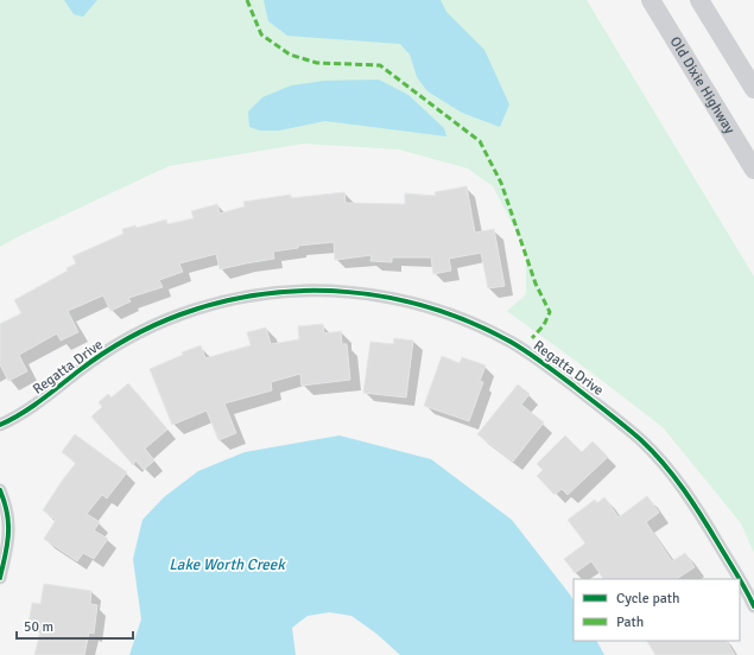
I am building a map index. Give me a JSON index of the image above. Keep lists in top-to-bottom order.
{
  "streets": {
    "main road": ["Old Dixie Highway"],
    "street": ["Regatta Drive"]
  },
  "water": ["Lake Worth Creek"],
  "legend": ["Cycle path", "Path"],
  "scale_bar": "50 m"
}
